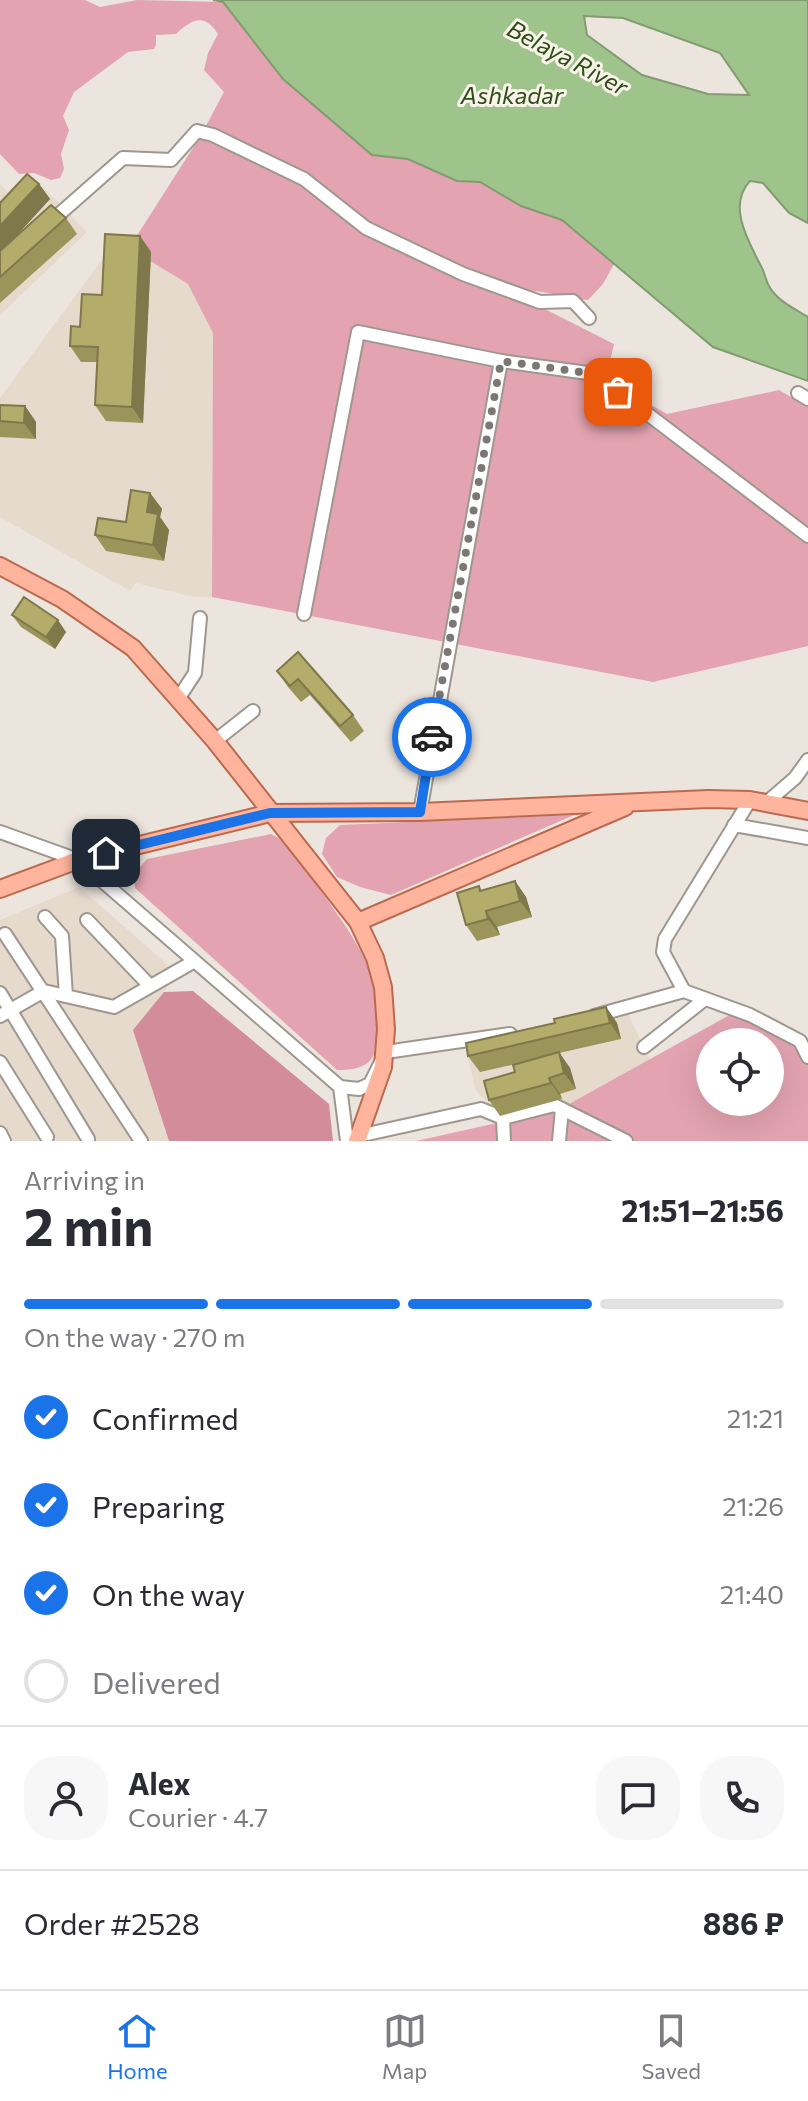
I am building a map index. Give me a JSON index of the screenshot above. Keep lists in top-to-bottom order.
{
  "water": ["Belaya River", "Ashkadar"],
  "page": {
    "heading": ["2 min", "Arriving in", "21:51–21:56"],
    "panel": [
      "Alex",
      "Courier · 4.7",
      "Order #2528",
      "886 ₽"
    ],
    "bar": "On the way · 270 m",
    "list": [
      ["Confirmed", "21:21"],
      ["Preparing", "21:26"],
      ["On the way", "21:40"],
      "Delivered"
    ],
    "tabs": ["Home", "Map", "Saved"]
  }
}
